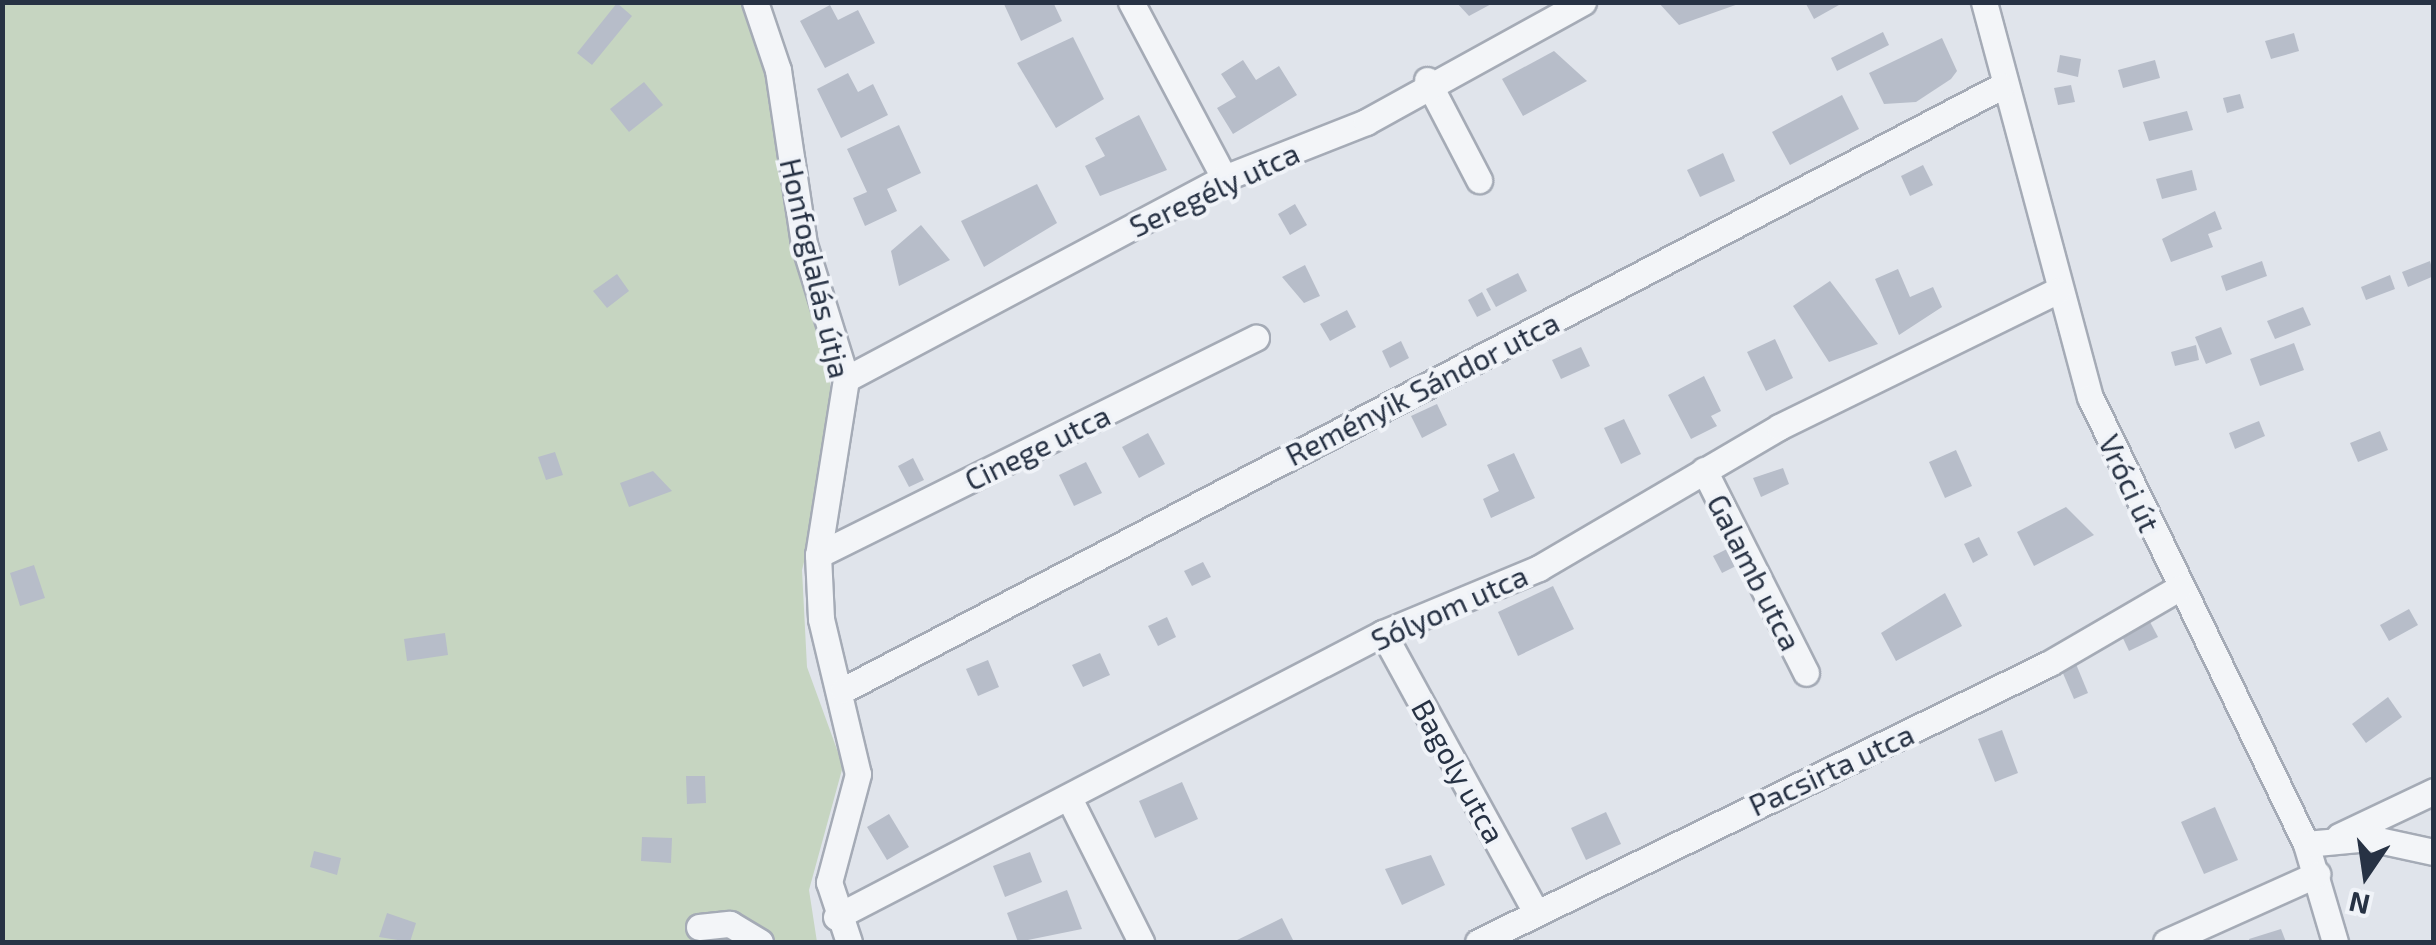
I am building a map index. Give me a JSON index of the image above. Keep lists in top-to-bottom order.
{
  "streets": {
    "street": [
      "Seregély utca",
      "Honfoglalás útja",
      "Reményik Sándor utca",
      "Cinege utca",
      "Vróci út",
      "Galamb utca",
      "Sólyom utca",
      "Pacsirta utca",
      "Bagoly utca"
    ]
  },
  "crossings": [
    ["Seregély utca", "Honfoglalás útja"],
    ["Honfoglalás útja", "Reményik Sándor utca"],
    ["Honfoglalás útja", "Cinege utca"],
    ["Honfoglalás útja", "Sólyom utca"],
    ["Reményik Sándor utca", "Vróci út"],
    ["Vróci út", "Sólyom utca"],
    ["Vróci út", "Pacsirta utca"],
    ["Galamb utca", "Sólyom utca"],
    ["Sólyom utca", "Bagoly utca"],
    ["Pacsirta utca", "Bagoly utca"]
  ],
  "north": "bottom"
}
